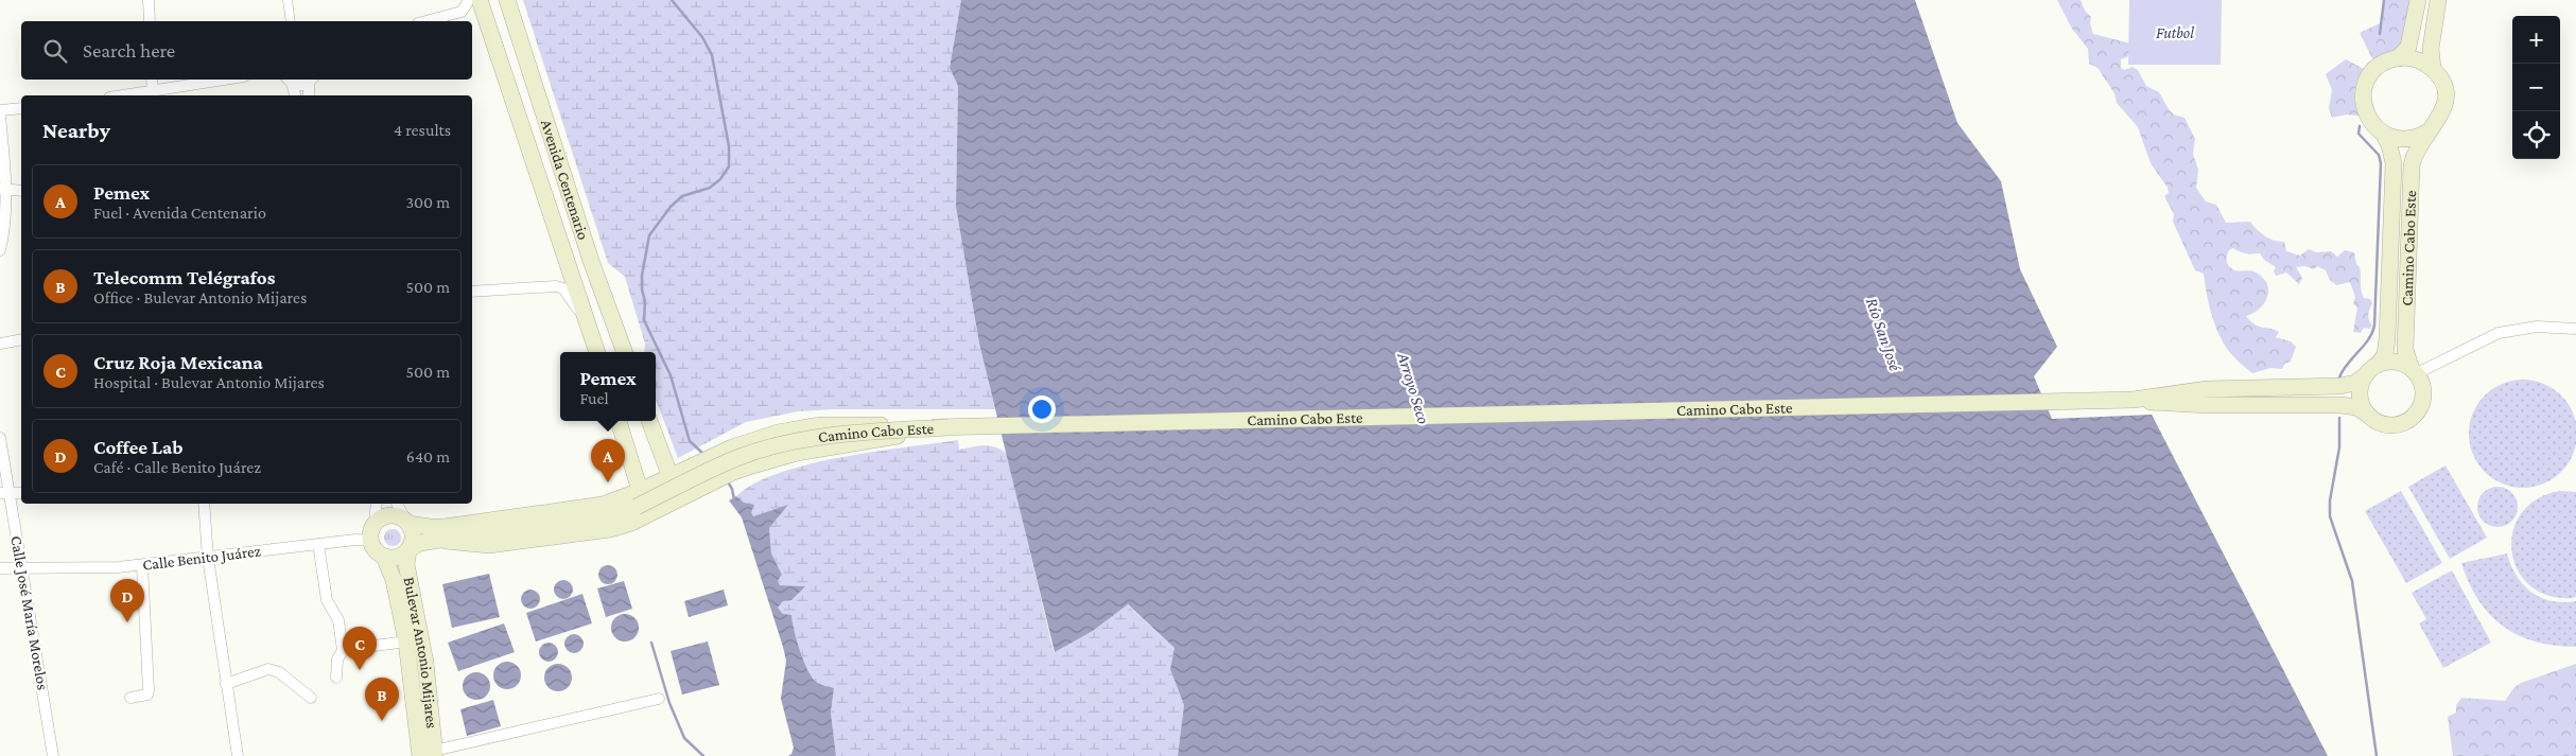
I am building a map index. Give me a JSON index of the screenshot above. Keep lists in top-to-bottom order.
{
  "streets": {
    "main road": ["Avenida Centenario", "Camino Cabo Este", "Bulevar Antonio Mijares"],
    "street": ["Calle Benito Juárez", "Calle José María Morelos"]
  },
  "crossings": [
    ["Camino Cabo Este", "Calle Benito Juárez"],
    ["Camino Cabo Este", "Bulevar Antonio Mijares"],
    ["Calle Benito Juárez", "Calle José María Morelos"],
    ["Calle Benito Juárez", "Bulevar Antonio Mijares"]
  ],
  "water": ["Río San José", "Arroyo Seco"],
  "parks": ["Futbol"],
  "page": {
    "map_buttons": ["+", "−"],
    "search": "Search here",
    "heading": ["Nearby", "4 results"],
    "list": [
      {
        "mark": "A",
        "name": "Pemex",
        "note": "Fuel · Avenida Centenario",
        "value": "300 m"
      },
      {
        "mark": "B",
        "name": "Telecomm Telégrafos",
        "note": "Office · Bulevar Antonio Mijares",
        "value": "500 m"
      },
      {
        "mark": "C",
        "name": "Cruz Roja Mexicana",
        "note": "Hospital · Bulevar Antonio Mijares",
        "value": "500 m"
      },
      {
        "mark": "D",
        "name": "Coffee Lab",
        "note": "Café · Calle Benito Juárez",
        "value": "640 m"
      }
    ],
    "popup": ["Pemex", "Fuel"],
    "pins": [
      "A",
      "D",
      "C",
      "B"
    ]
  }
}
